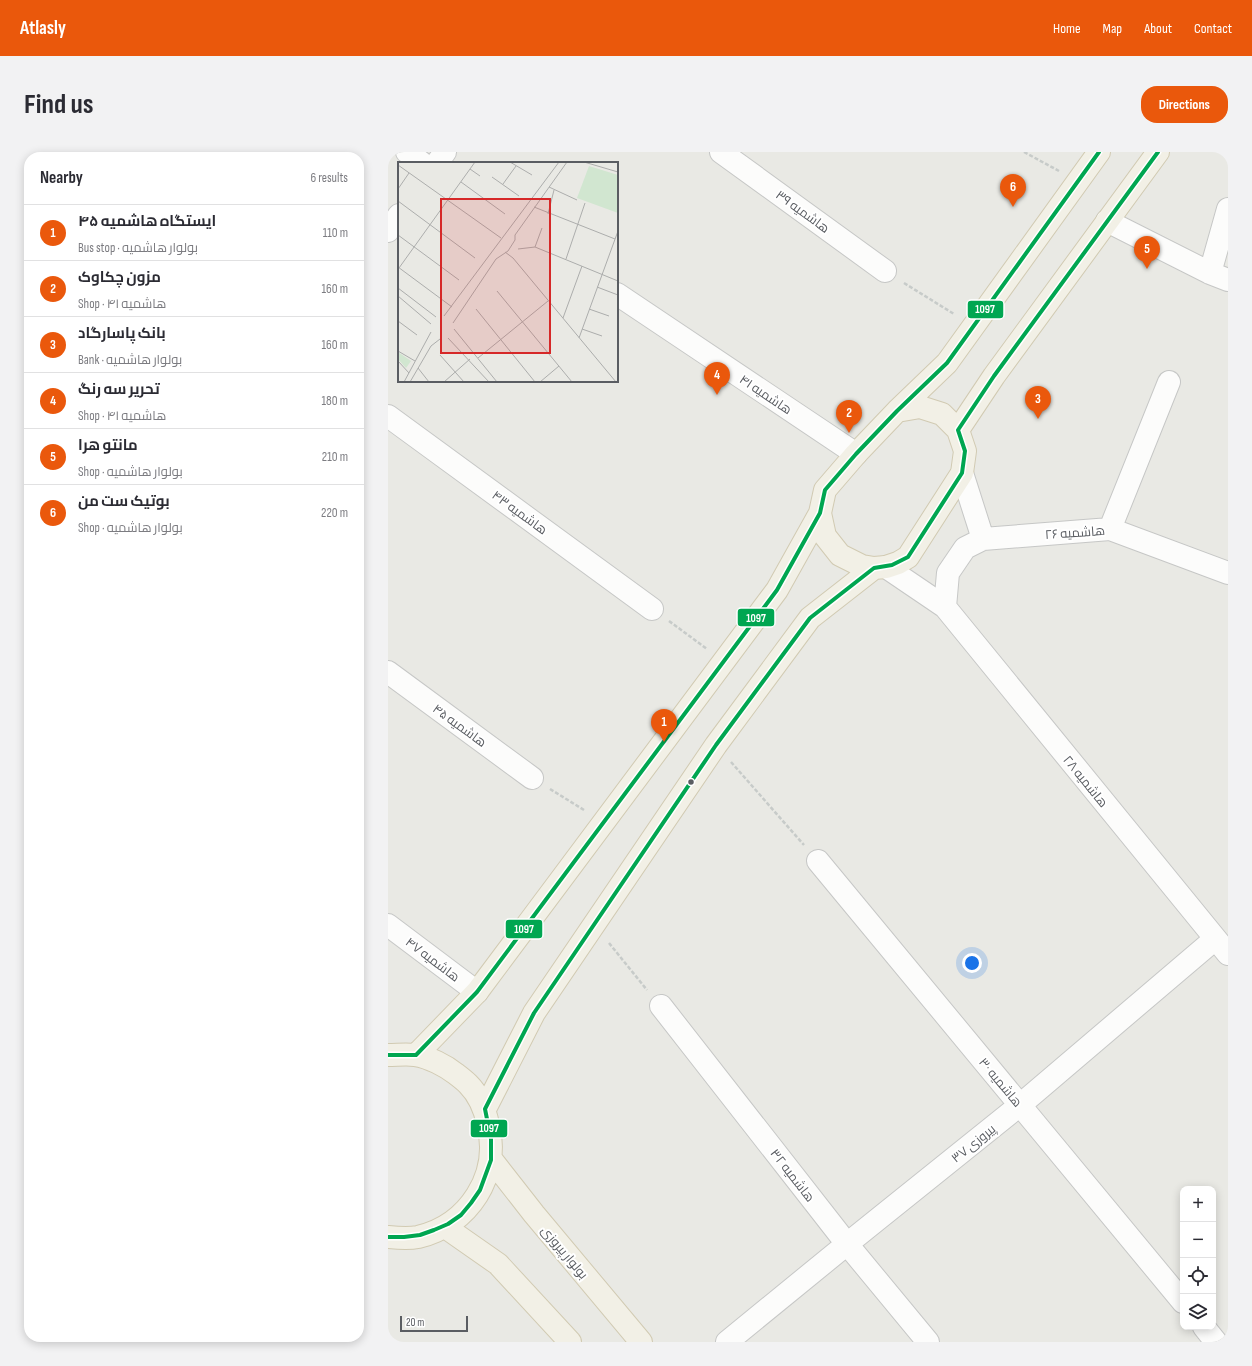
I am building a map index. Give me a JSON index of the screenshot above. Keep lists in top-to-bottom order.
{
  "streets": {
    "main road": ["بولوار پیروزی"],
    "street": [
      "هاشمیه ۳۹",
      "هاشمیه ۴۱",
      "هاشمیه ۴۳",
      "هاشمیه ۲۶",
      "هاشمیه ۴۵",
      "هاشمیه ۲۸",
      "هاشمیه ۴۷",
      "هاشمیه ۳۰",
      "پیروزی ۳۷",
      "هاشمیه ۳۲"
    ]
  },
  "crossings": [
    ["هاشمیه ۲۸", "پیروزی ۳۷"],
    ["هاشمیه ۳۰", "پیروزی ۳۷"],
    ["پیروزی ۳۷", "هاشمیه ۳۲"]
  ],
  "lines": ["transit line 1097"],
  "scale_bar": "20 m",
  "page": {
    "header": "Atlasly",
    "nav": [
      "Home",
      "Map",
      "About",
      "Contact"
    ],
    "buttons": "Directions",
    "title": "Find us",
    "heading": ["Nearby", "6 results"],
    "pins": [
      "6",
      "5",
      "4",
      "3",
      "2",
      "1"
    ],
    "list": [
      {
        "mark": "1",
        "name": "ایستگاه هاشمیه ۴۵",
        "note": "Bus stop · بولوار هاشمیه",
        "value": "110 m"
      },
      {
        "mark": "2",
        "name": "مزون چکاوک",
        "note": "Shop · هاشمیه ۴۱",
        "value": "160 m"
      },
      {
        "mark": "3",
        "name": "بانک پاسارگاد",
        "note": "Bank · بولوار هاشمیه",
        "value": "160 m"
      },
      {
        "mark": "4",
        "name": "تحریر سه رنگ",
        "note": "Shop · هاشمیه ۴۱",
        "value": "180 m"
      },
      {
        "mark": "5",
        "name": "مانتو هرا",
        "note": "Shop · بولوار هاشمیه",
        "value": "210 m"
      },
      {
        "mark": "6",
        "name": "بوتیک ست من",
        "note": "Shop · بولوار هاشمیه",
        "value": "220 m"
      }
    ],
    "map_buttons": ["+", "−"],
    "scale": "20 m"
  }
}
